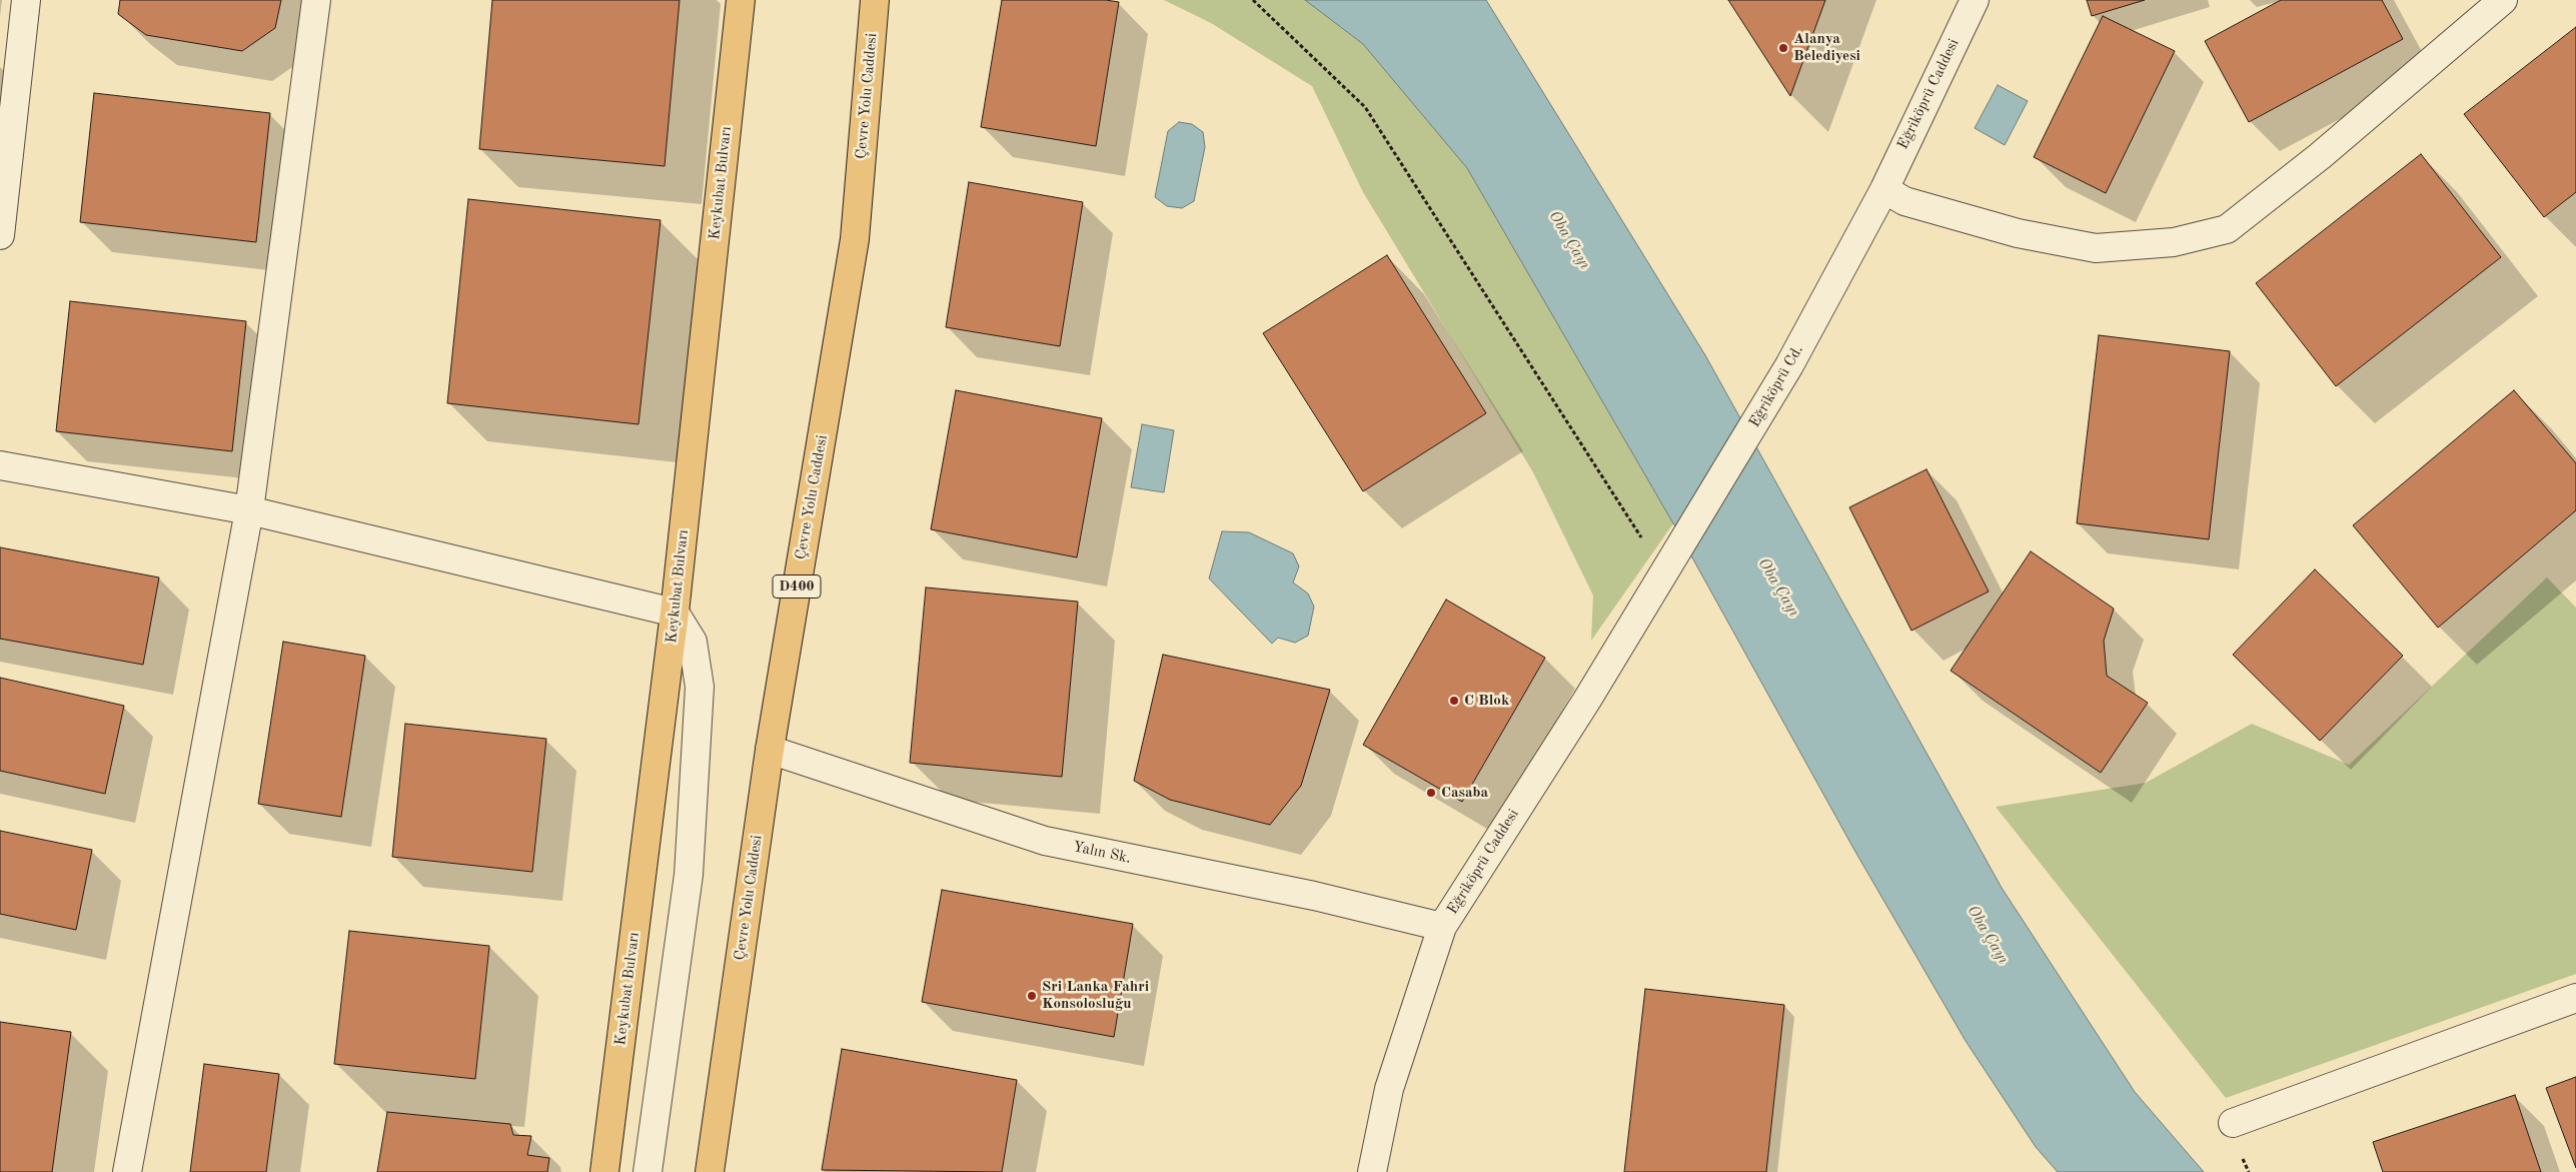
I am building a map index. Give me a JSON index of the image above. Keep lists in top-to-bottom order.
{
  "streets": {
    "highway": ["Çevre Yolu Caddesi", "Keykubat Bulvarı", "D400"],
    "street": ["Eğriköprü Caddesi", "Eğriköprü Cd.", "Yalın Sk."]
  },
  "crossings": [
    ["Eğriköprü Caddesi", "Eğriköprü Cd."],
    ["Eğriköprü Caddesi", "Yalın Sk."],
    ["Çevre Yolu Caddesi", "Yalın Sk."]
  ],
  "water": ["Oba Çayı"],
  "places": [
    "Alanya Belediyesi",
    "C Blok",
    "Casaba",
    "Sri Lanka Fahri Konsolosluğu"
  ]
}
